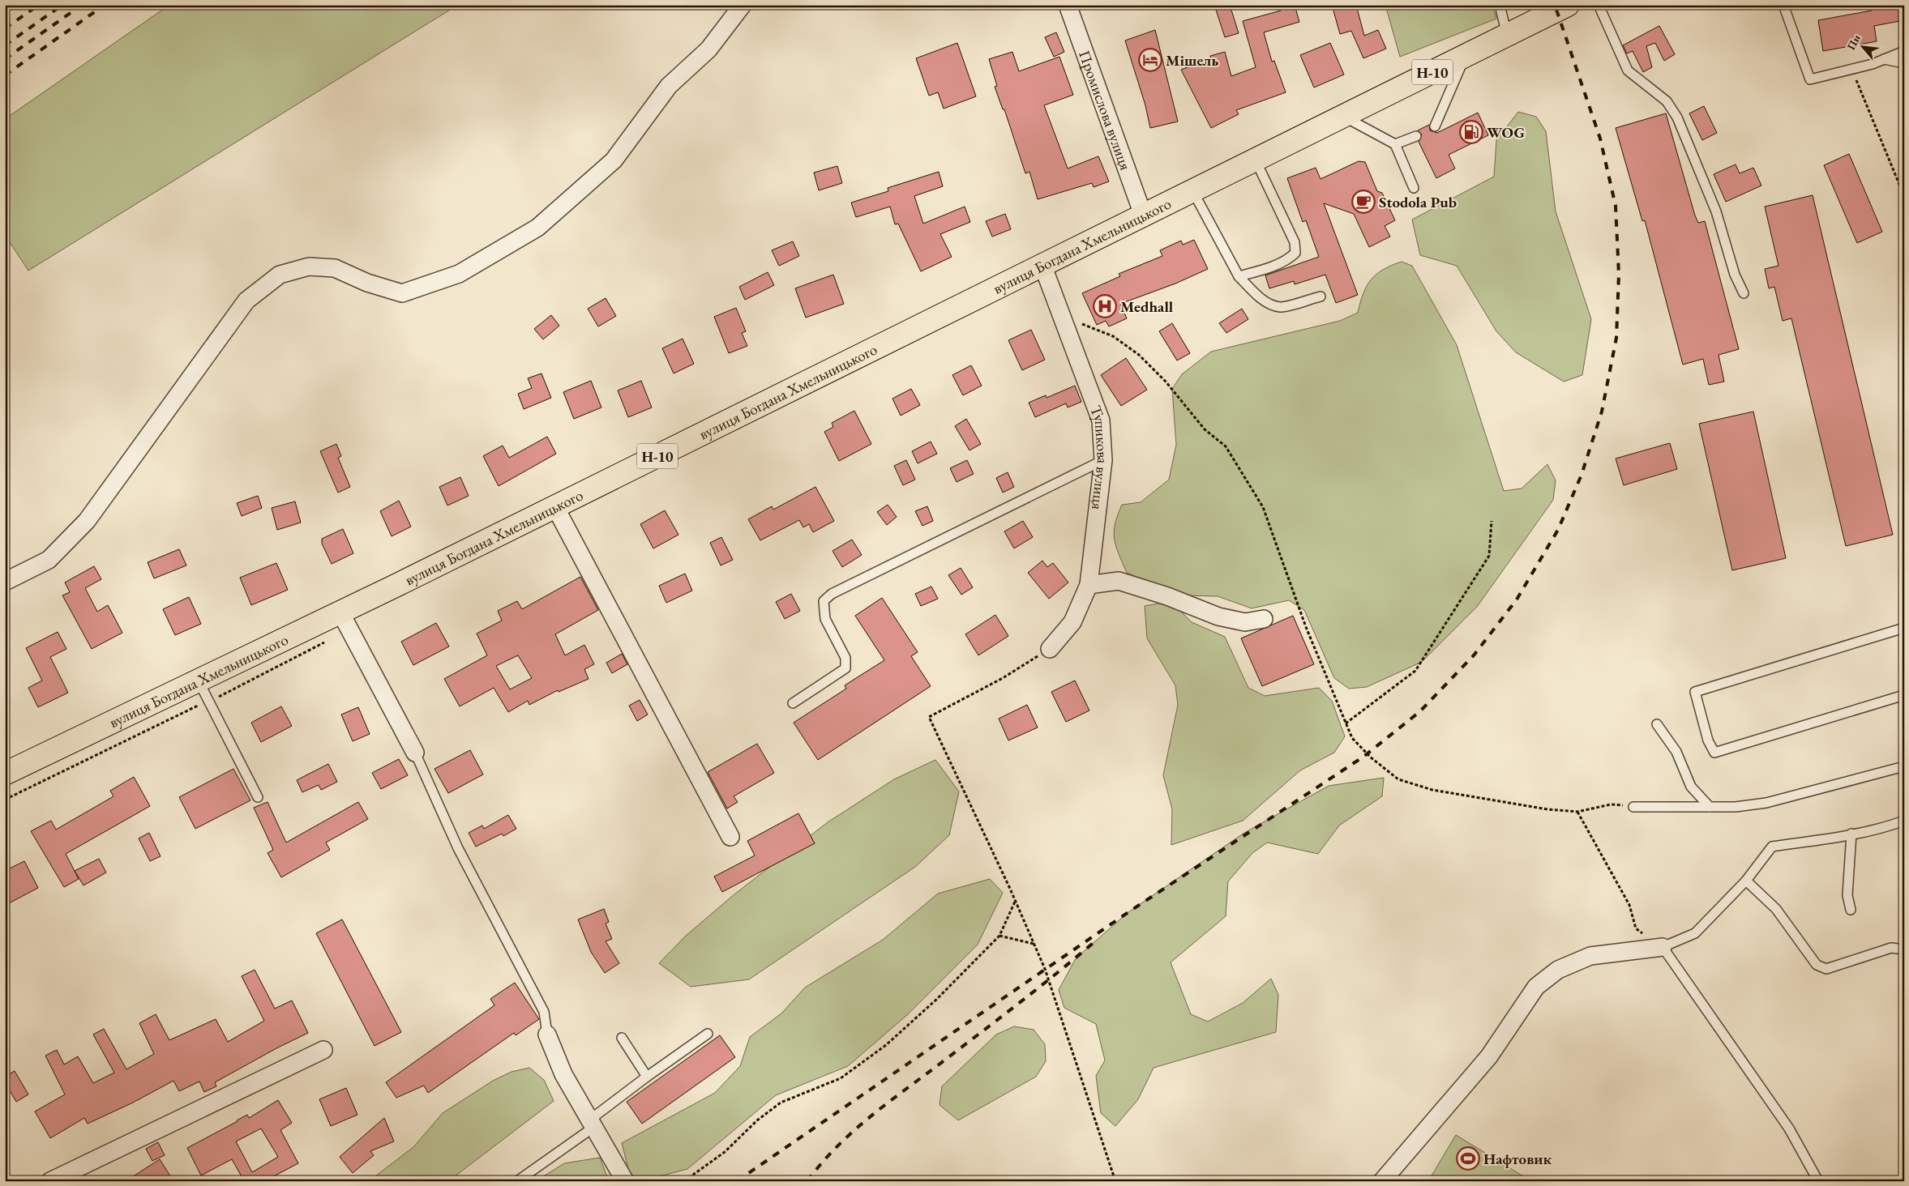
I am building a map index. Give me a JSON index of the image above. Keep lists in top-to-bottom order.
{
  "streets": {
    "main road": ["Н-10", "вулиця Богдана Хмельницького"],
    "street": ["Промислова вулиця", "Тупикова вулиця"]
  },
  "crossings": [
    ["Промислова вулиця", "вулиця Богдана Хмельницького"],
    ["вулиця Богдана Хмельницького", "Тупикова вулиця"]
  ],
  "places": {
    "hotel": ["Мішель"],
    "fuel station": ["WOG"],
    "cafe": ["Stodola Pub"],
    "hospital": ["Medhall"],
    "sports": ["Нафтовик"]
  },
  "north": "top left"
}
